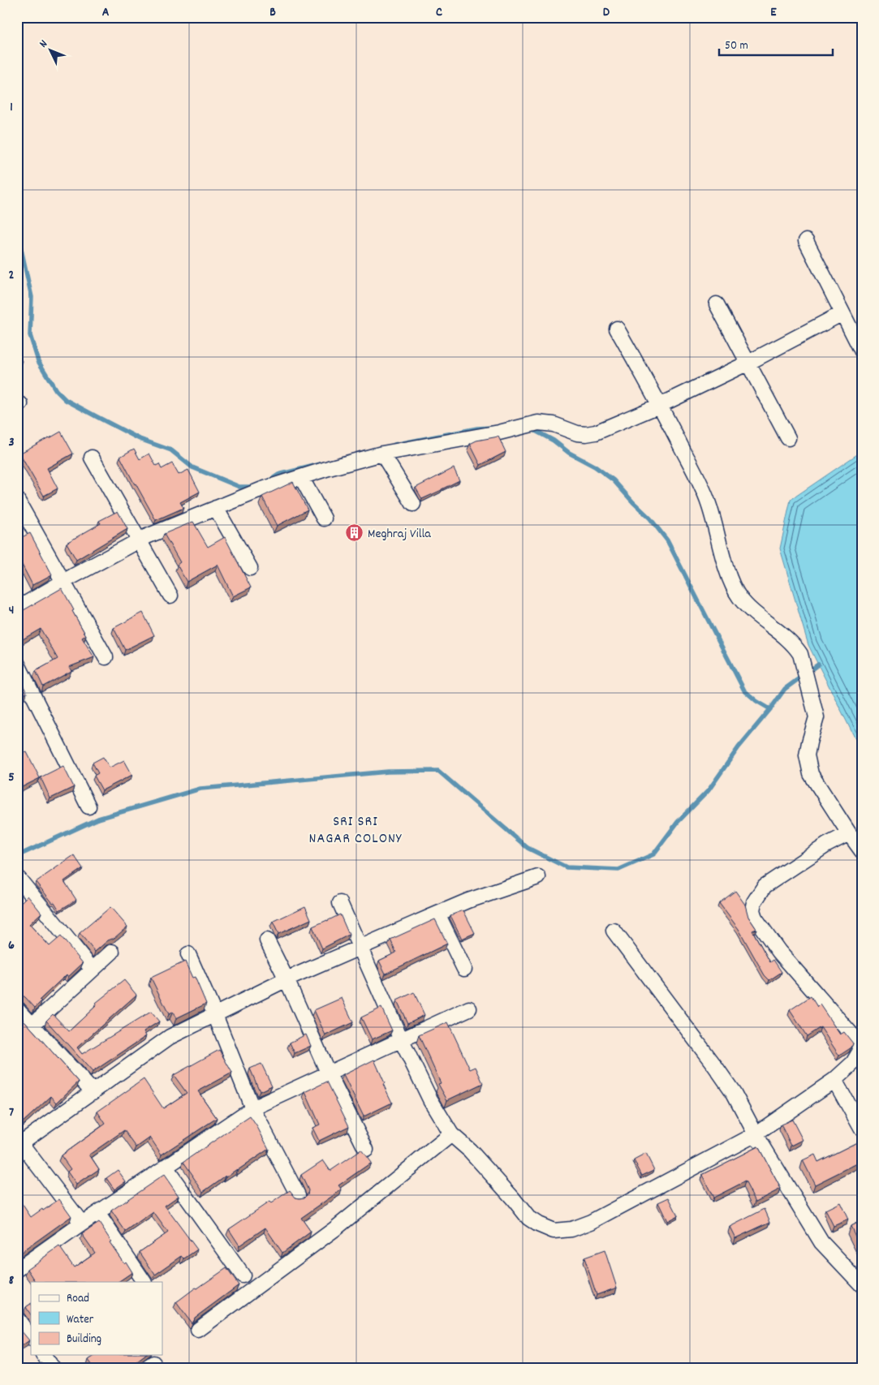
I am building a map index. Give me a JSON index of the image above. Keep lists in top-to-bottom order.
{
  "districts": ["SRI SRI NAGAR COLONY"],
  "places": {
    "building": ["Meghraj Villa"]
  },
  "legend": ["Road", "Water", "Building"],
  "scale_bar": "50 m",
  "north": "top left",
  "grid": {
    "columns": [
      "A",
      "B",
      "C",
      "D",
      "E"
    ],
    "rows": [
      "1",
      "2",
      "3",
      "4",
      "5",
      "6",
      "7",
      "8"
    ]
  }
}
